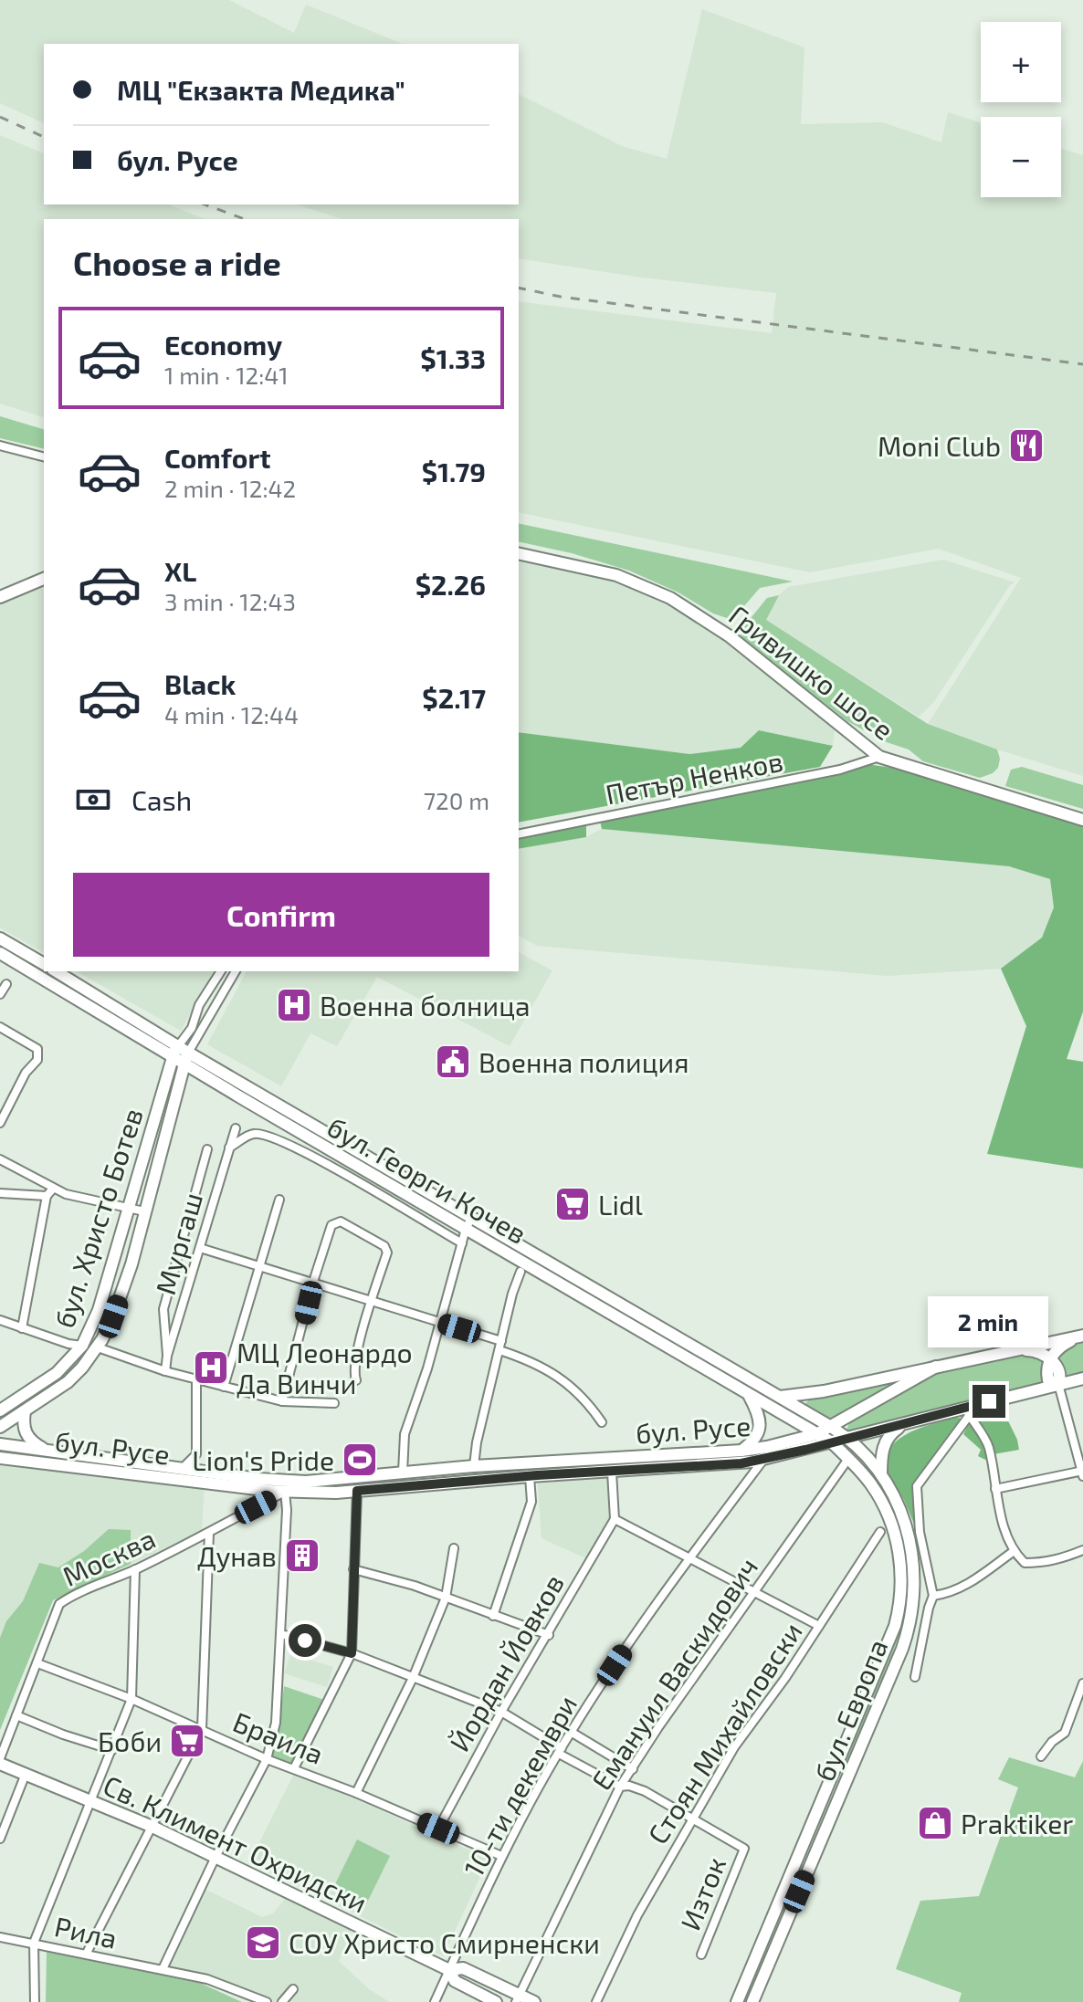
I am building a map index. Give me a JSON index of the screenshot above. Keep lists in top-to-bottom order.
{
  "streets": {
    "main road": [
      "Гривишко шосе",
      "бул. Георги Кочев",
      "бул. Христо Ботев",
      "бул. Русе",
      "бул. Европа",
      "Св. Климент Охридски"
    ],
    "street": [
      "Петър Ненков",
      "Мургаш",
      "Москва",
      "Йордан Йовков",
      "Емануил Васкидович",
      "Стоян Михайловски",
      "Браила",
      "10-ти декември",
      "Изток",
      "Рила"
    ]
  },
  "crossings": [
    ["Гривишко шосе", "Петър Ненков"],
    ["бул. Георги Кочев", "бул. Христо Ботев"],
    ["бул. Георги Кочев", "бул. Русе"],
    ["бул. Георги Кочев", "бул. Европа"],
    ["бул. Русе", "Москва"],
    ["бул. Русе", "бул. Европа"],
    ["бул. Русе", "10-ти декември"],
    ["Москва", "Браила"],
    ["Москва", "Св. Климент Охридски"],
    ["Йордан Йовков", "Браила"],
    ["Емануил Васкидович", "бул. Европа"],
    ["Емануил Васкидович", "Св. Климент Охридски"],
    ["Стоян Михайловски", "Изток"],
    ["Браила", "10-ти декември"],
    ["10-ти декември", "Св. Климент Охридски"]
  ],
  "places": {
    "restaurant": ["Moni Club"],
    "hospital": ["Военна болница", "МЦ Леонардо Да Винчи"],
    "public building": ["Военна полиция"],
    "supermarket": ["Lidl", "Боби"],
    "sports": ["Lion's Pride"],
    "building": ["Дунав"],
    "shop": ["Praktiker"],
    "school or university": ["СОУ Христо Смирненски"]
  },
  "page": {
    "map_buttons": ["+", "−"],
    "banner": ["МЦ \"Екзакта Медика\"", "бул. Русе"],
    "heading": "Choose a ride",
    "list": [
      {
        "name": "Economy",
        "note": "1 min · 12:41",
        "value": "$1.33"
      },
      {
        "name": "Comfort",
        "note": "2 min · 12:42",
        "value": "$1.79"
      },
      {
        "name": "XL",
        "note": "3 min · 12:43",
        "value": "$2.26"
      },
      {
        "name": "Black",
        "note": "4 min · 12:44",
        "value": "$2.17"
      }
    ],
    "pay": ["Cash", "720 m"],
    "buttons": "Confirm",
    "bubble": "2 min"
  }
}
